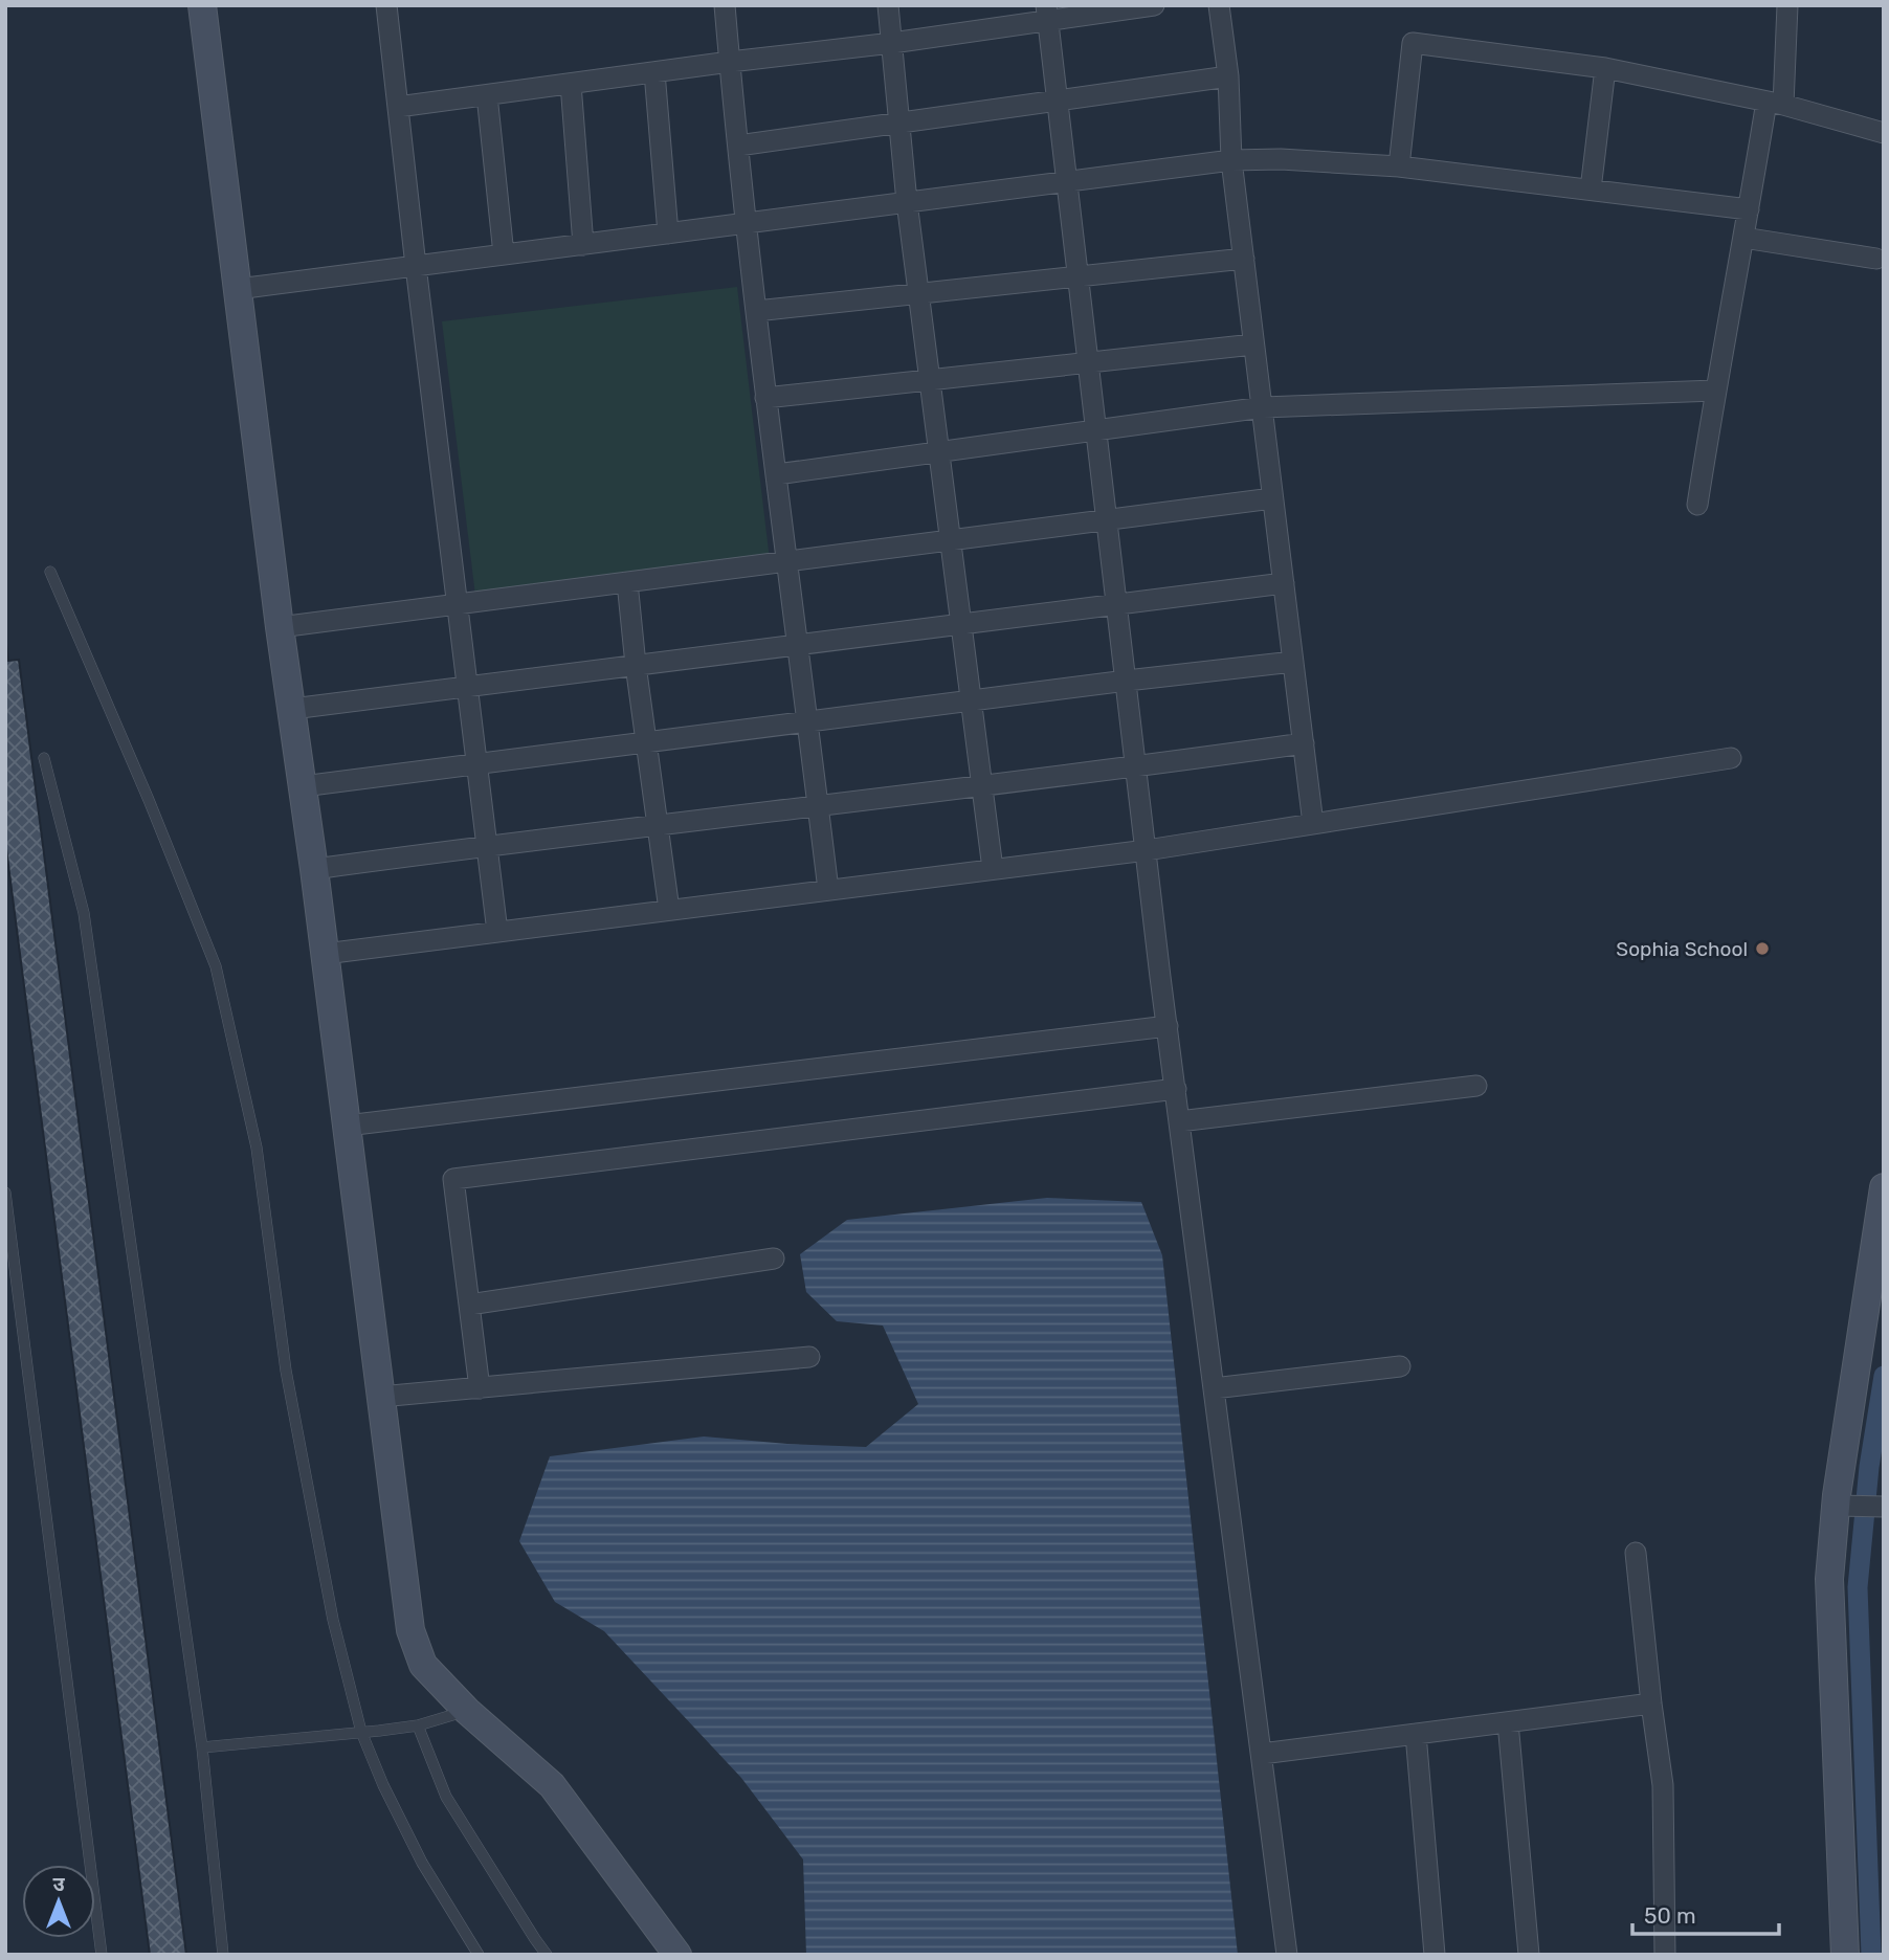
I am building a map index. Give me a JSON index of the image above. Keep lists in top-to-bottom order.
{
  "places": ["Sophia School"],
  "scale_bar": "50 m",
  "north": "top"
}
